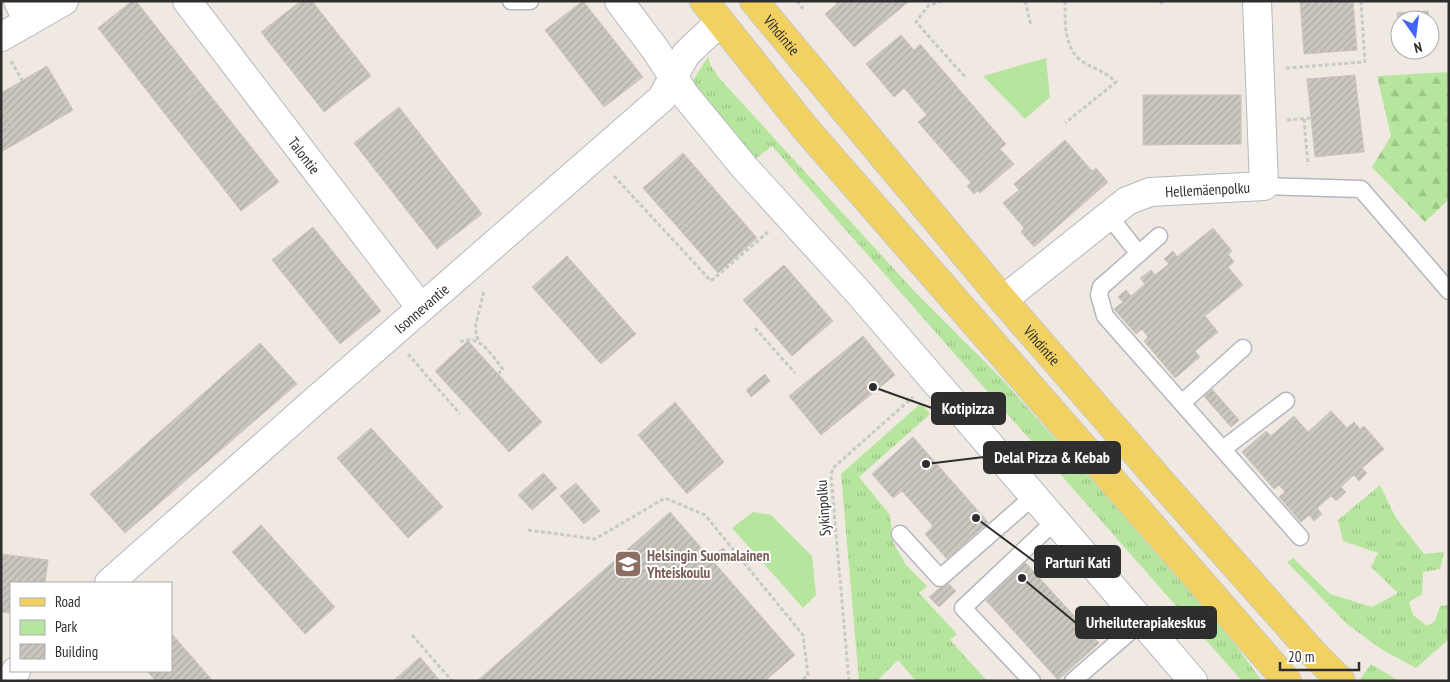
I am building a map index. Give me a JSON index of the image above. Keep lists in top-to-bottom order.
{
  "streets": {
    "main road": ["Vihdintie"],
    "street": ["Talontie", "Hellemäenpolku", "Isonnevantie"],
    "path": ["Sykinpolku"]
  },
  "crossings": [
    ["Vihdintie", "Hellemäenpolku"],
    ["Talontie", "Isonnevantie"]
  ],
  "places": {
    "other": [
      "Kotipizza",
      "Delal Pizza & Kebab",
      "Parturi Kati",
      "Urheiluterapiakeskus"
    ],
    "school or university": ["Helsingin Suomalainen Yhteiskoulu"]
  },
  "legend": ["Road", "Park", "Building"],
  "scale_bar": "20 m",
  "north": "bottom"
}
